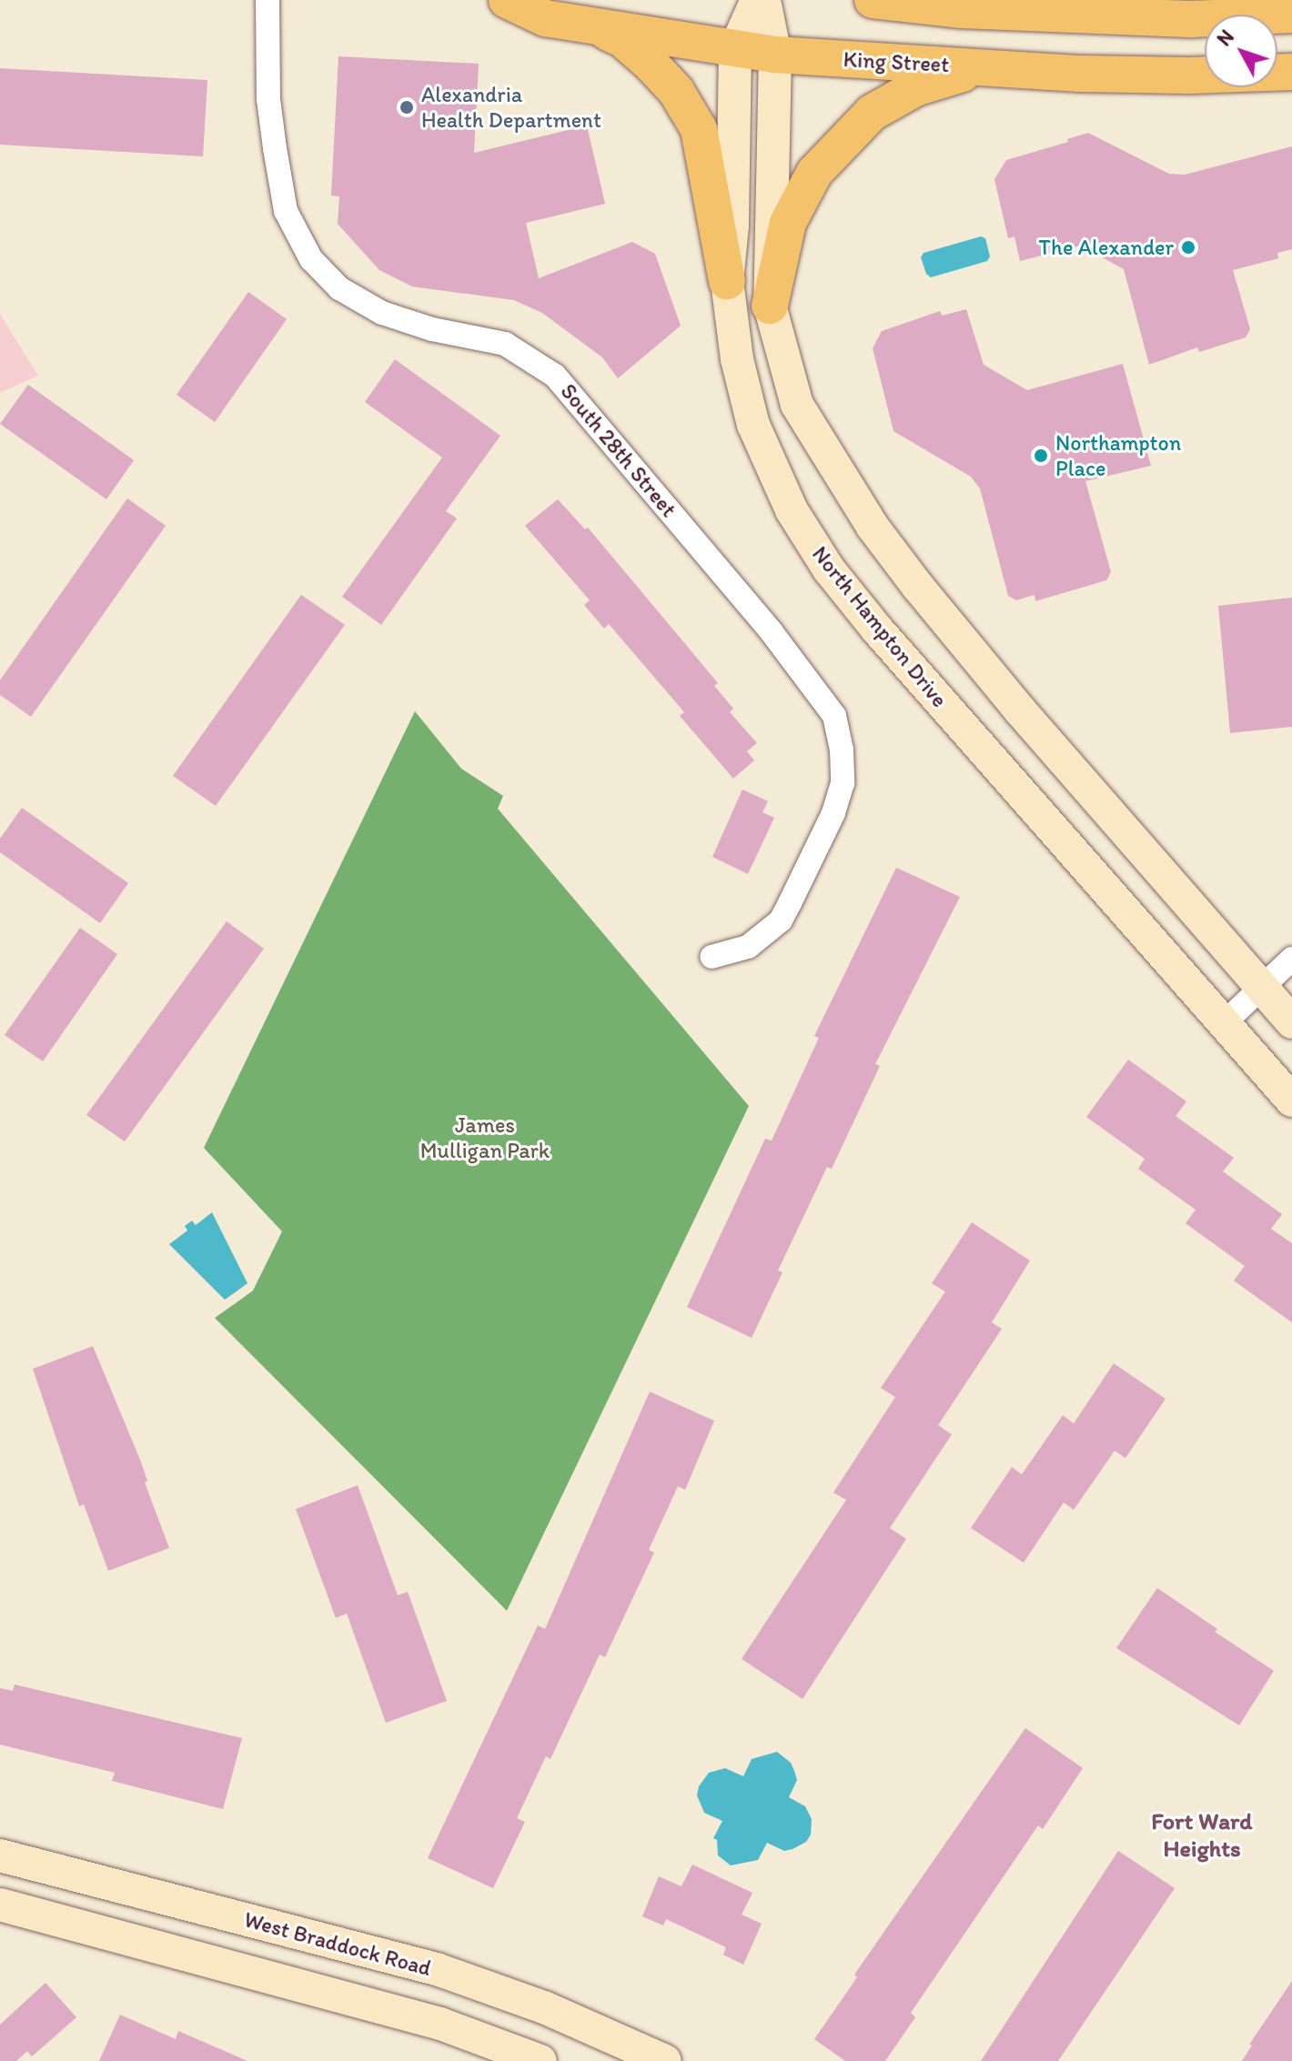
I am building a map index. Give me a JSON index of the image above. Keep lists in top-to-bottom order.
{
  "streets": {
    "main road": ["King Street"],
    "street": ["South 28th Street", "North Hampton Drive", "West Braddock Road"]
  },
  "crossings": [
    ["King Street", "North Hampton Drive"]
  ],
  "districts": ["Fort Ward Heights"],
  "parks": ["James Mulligan Park"],
  "places": ["Alexandria Health Department", "The Alexander", "Northampton Place"],
  "north": "top left"
}
